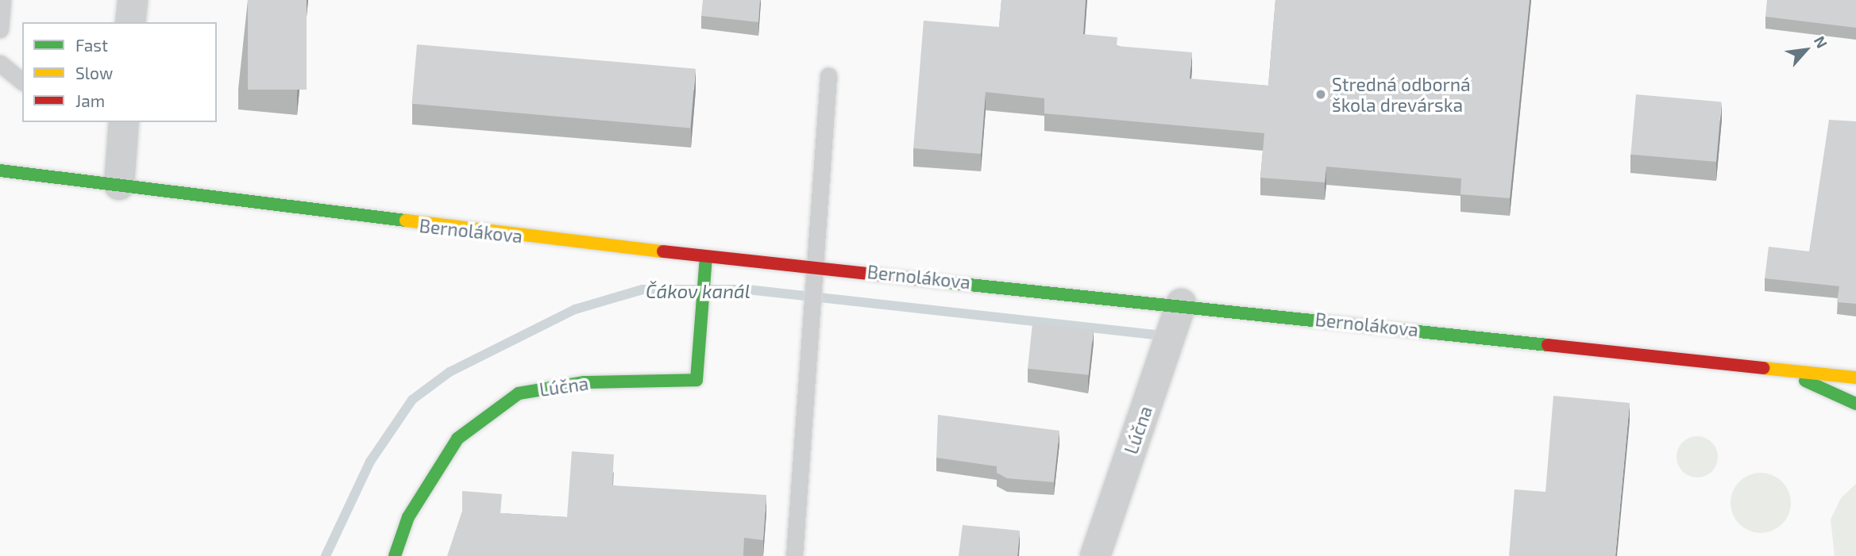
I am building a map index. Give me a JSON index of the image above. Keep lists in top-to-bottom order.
{
  "streets": {
    "street": ["Bernolákova", "Lúčna"]
  },
  "crossings": [
    ["Bernolákova", "Lúčna"]
  ],
  "water": ["Čákov kanál"],
  "places": ["Stredná odborná škola drevárska"],
  "legend": ["Fast", "Slow", "Jam"],
  "north": "top right"
}
